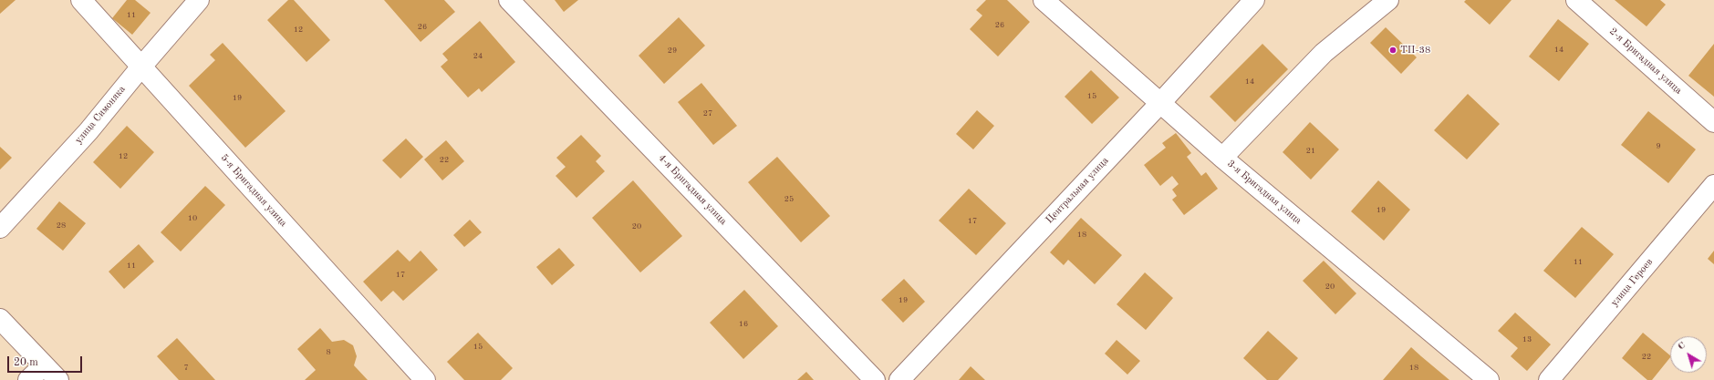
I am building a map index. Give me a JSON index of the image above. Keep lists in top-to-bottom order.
{
  "streets": {
    "street": [
      "2-я Бригадная улица",
      "улица Симоняка",
      "4-я Бригадная улица",
      "5-я Бригадная улица",
      "Центральная улица",
      "3-я Бригадная улица",
      "улица Героев"
    ]
  },
  "crossings": [
    ["улица Симоняка", "5-я Бригадная улица"],
    ["Центральная улица", "3-я Бригадная улица"]
  ],
  "places": ["ТП-38"],
  "house_numbers": [
    "11",
    "26",
    "26",
    "12",
    "14",
    "29",
    "24",
    "14",
    "15",
    "19",
    "27",
    "9",
    "21",
    "12",
    "22",
    "25",
    "19",
    "10",
    "17",
    "28",
    "20",
    "18",
    "11",
    "11",
    "17",
    "20",
    "19",
    "16",
    "13",
    "15",
    "8",
    "22",
    "7",
    "18"
  ],
  "scale_bar": "20 m",
  "north": "top left"
}
